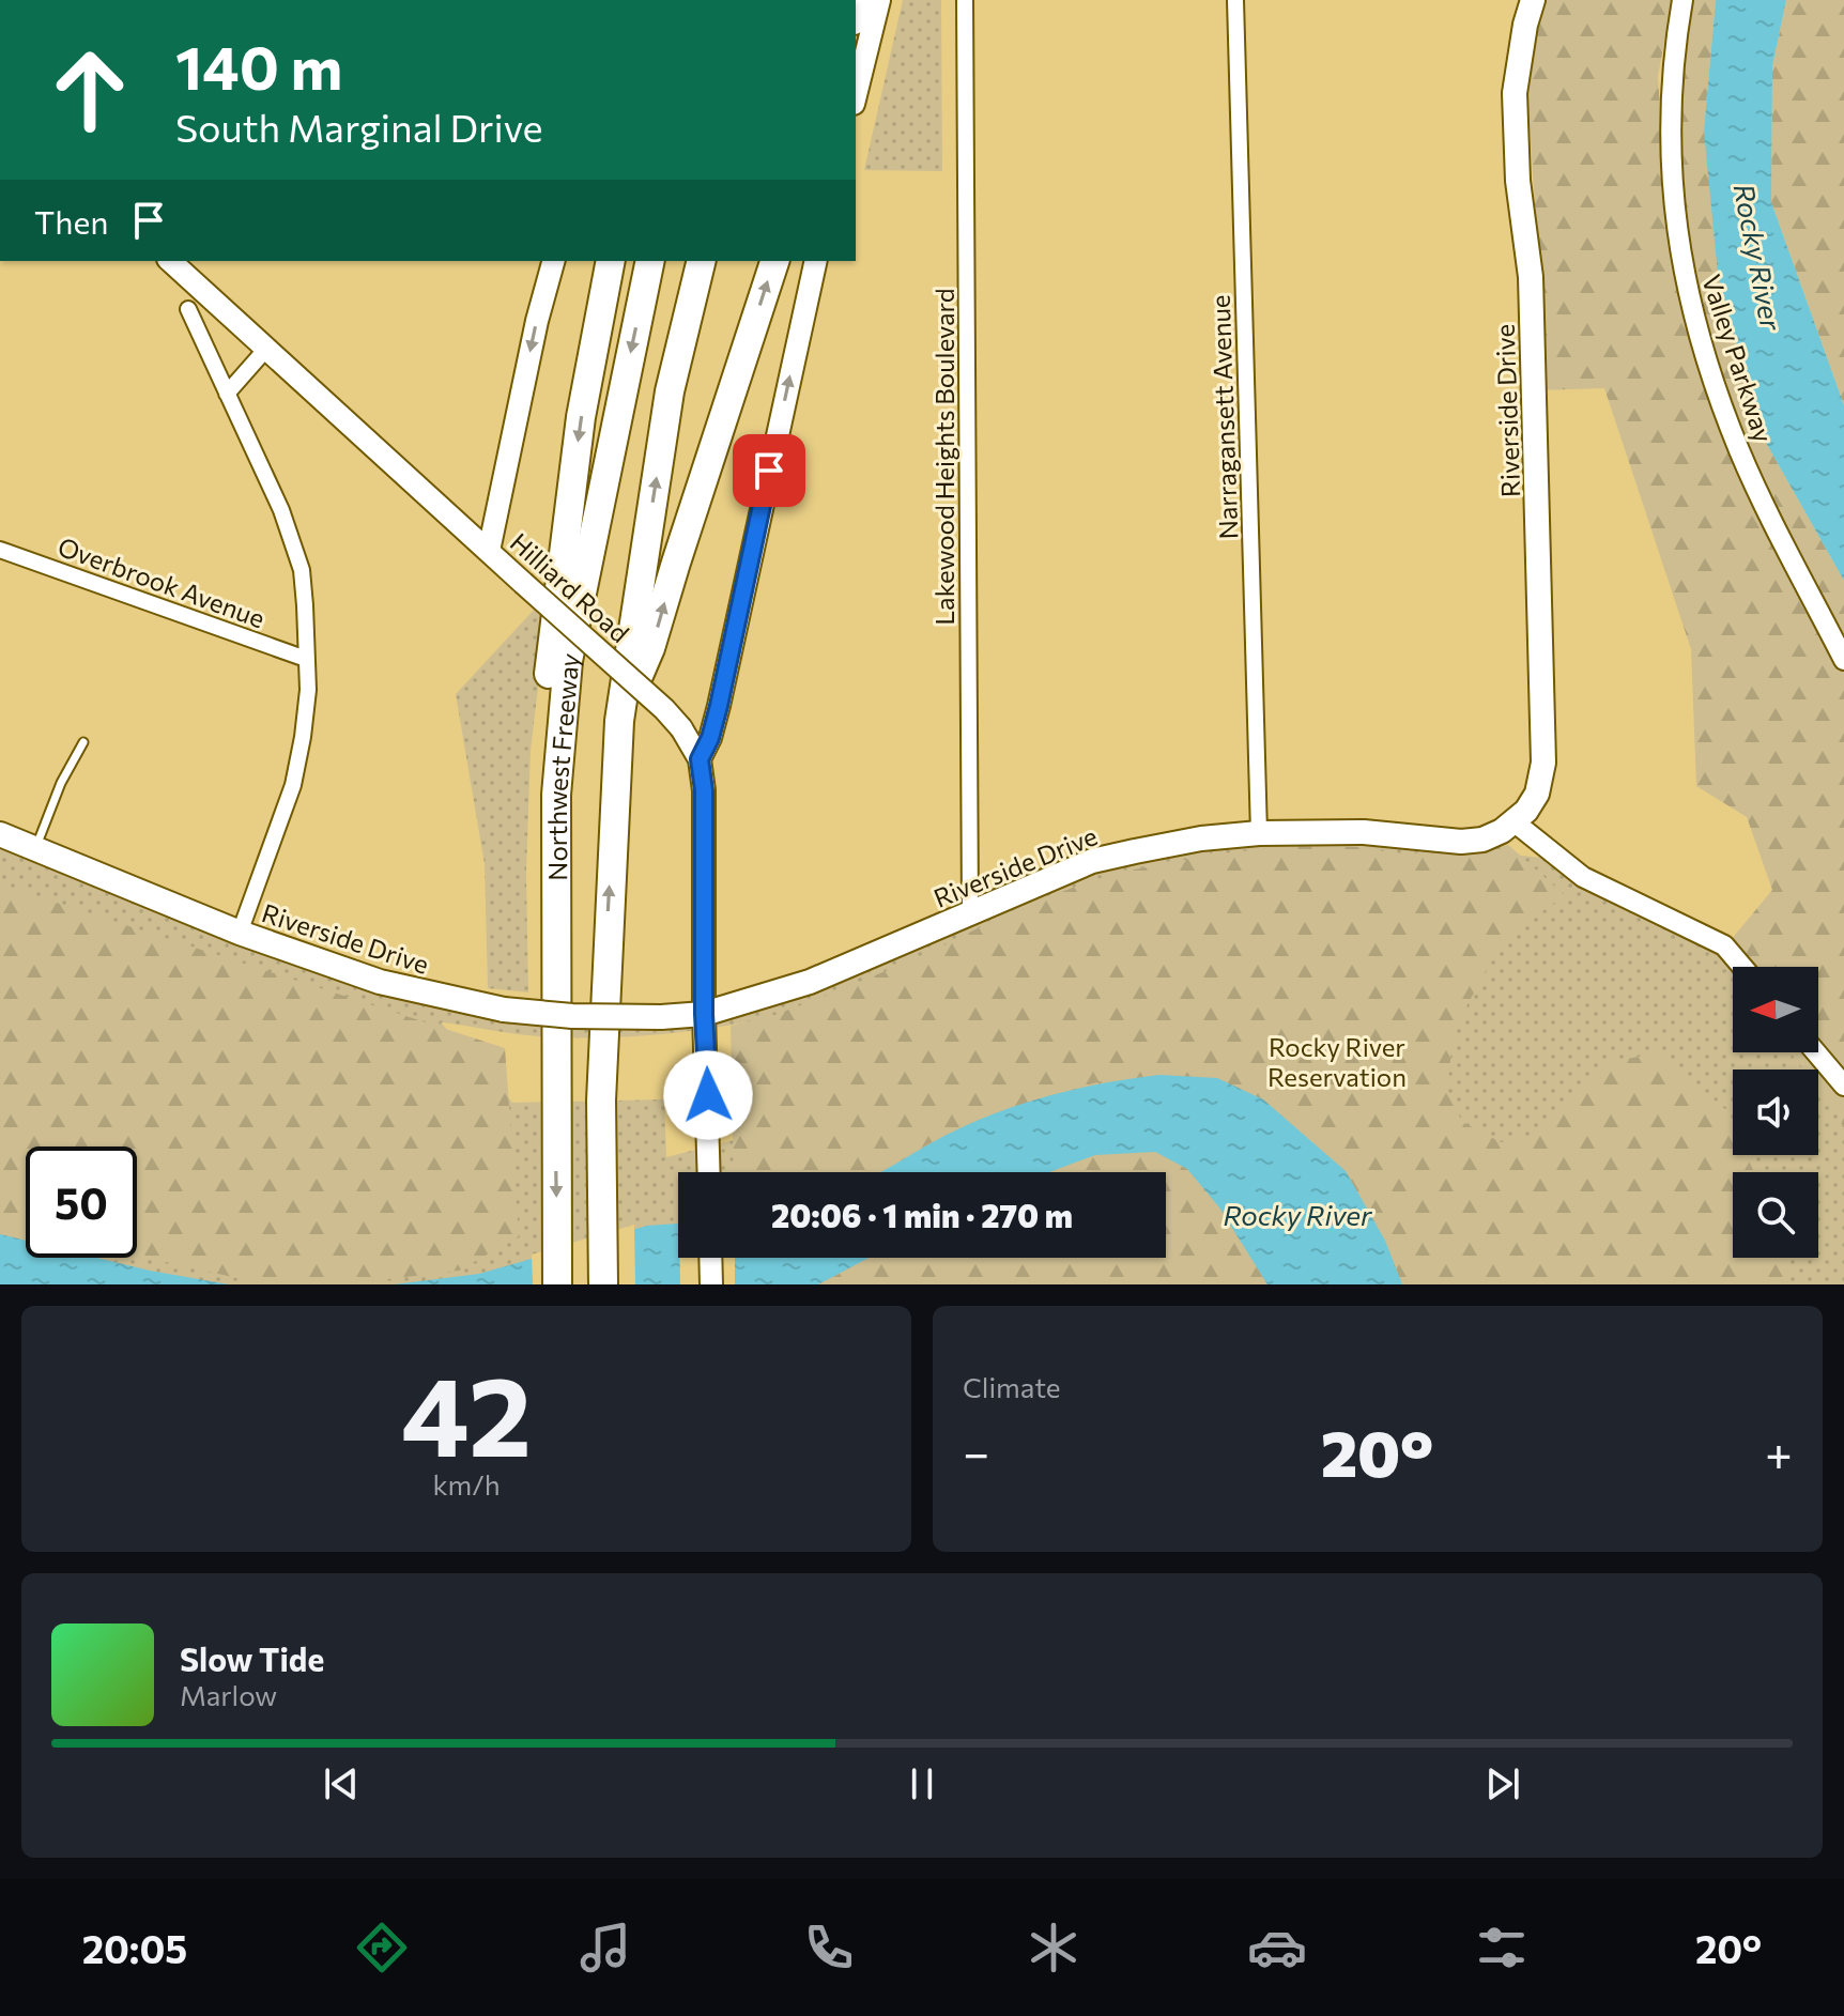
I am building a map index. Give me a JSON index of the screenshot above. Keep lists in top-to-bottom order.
{
  "streets": {
    "highway": ["Northwest Freeway"],
    "main road": ["Riverside Drive", "Hilliard Road"],
    "street": [
      "Valley Parkway",
      "Narragansett Avenue",
      "Lakewood Heights Boulevard",
      "Overbrook Avenue"
    ]
  },
  "crossings": [
    ["Riverside Drive", "Narragansett Avenue"],
    ["Riverside Drive", "Lakewood Heights Boulevard"],
    ["Riverside Drive", "Hilliard Road"]
  ],
  "water": ["Rocky River"],
  "parks": ["Rocky River Reservation"],
  "north": "left",
  "page": {
    "turn": ["140 m", "South Marginal Drive"],
    "then": "Then",
    "limit": "50",
    "trip": "20:06 · 1 min · 270 m",
    "tile": [
      ["42", "km/h"],
      "Climate"
    ],
    "heat": ["−", "20°", "+"],
    "song": ["Slow Tide", "Marlow"],
    "tabs": ["20:05", "20°"]
  }
}
